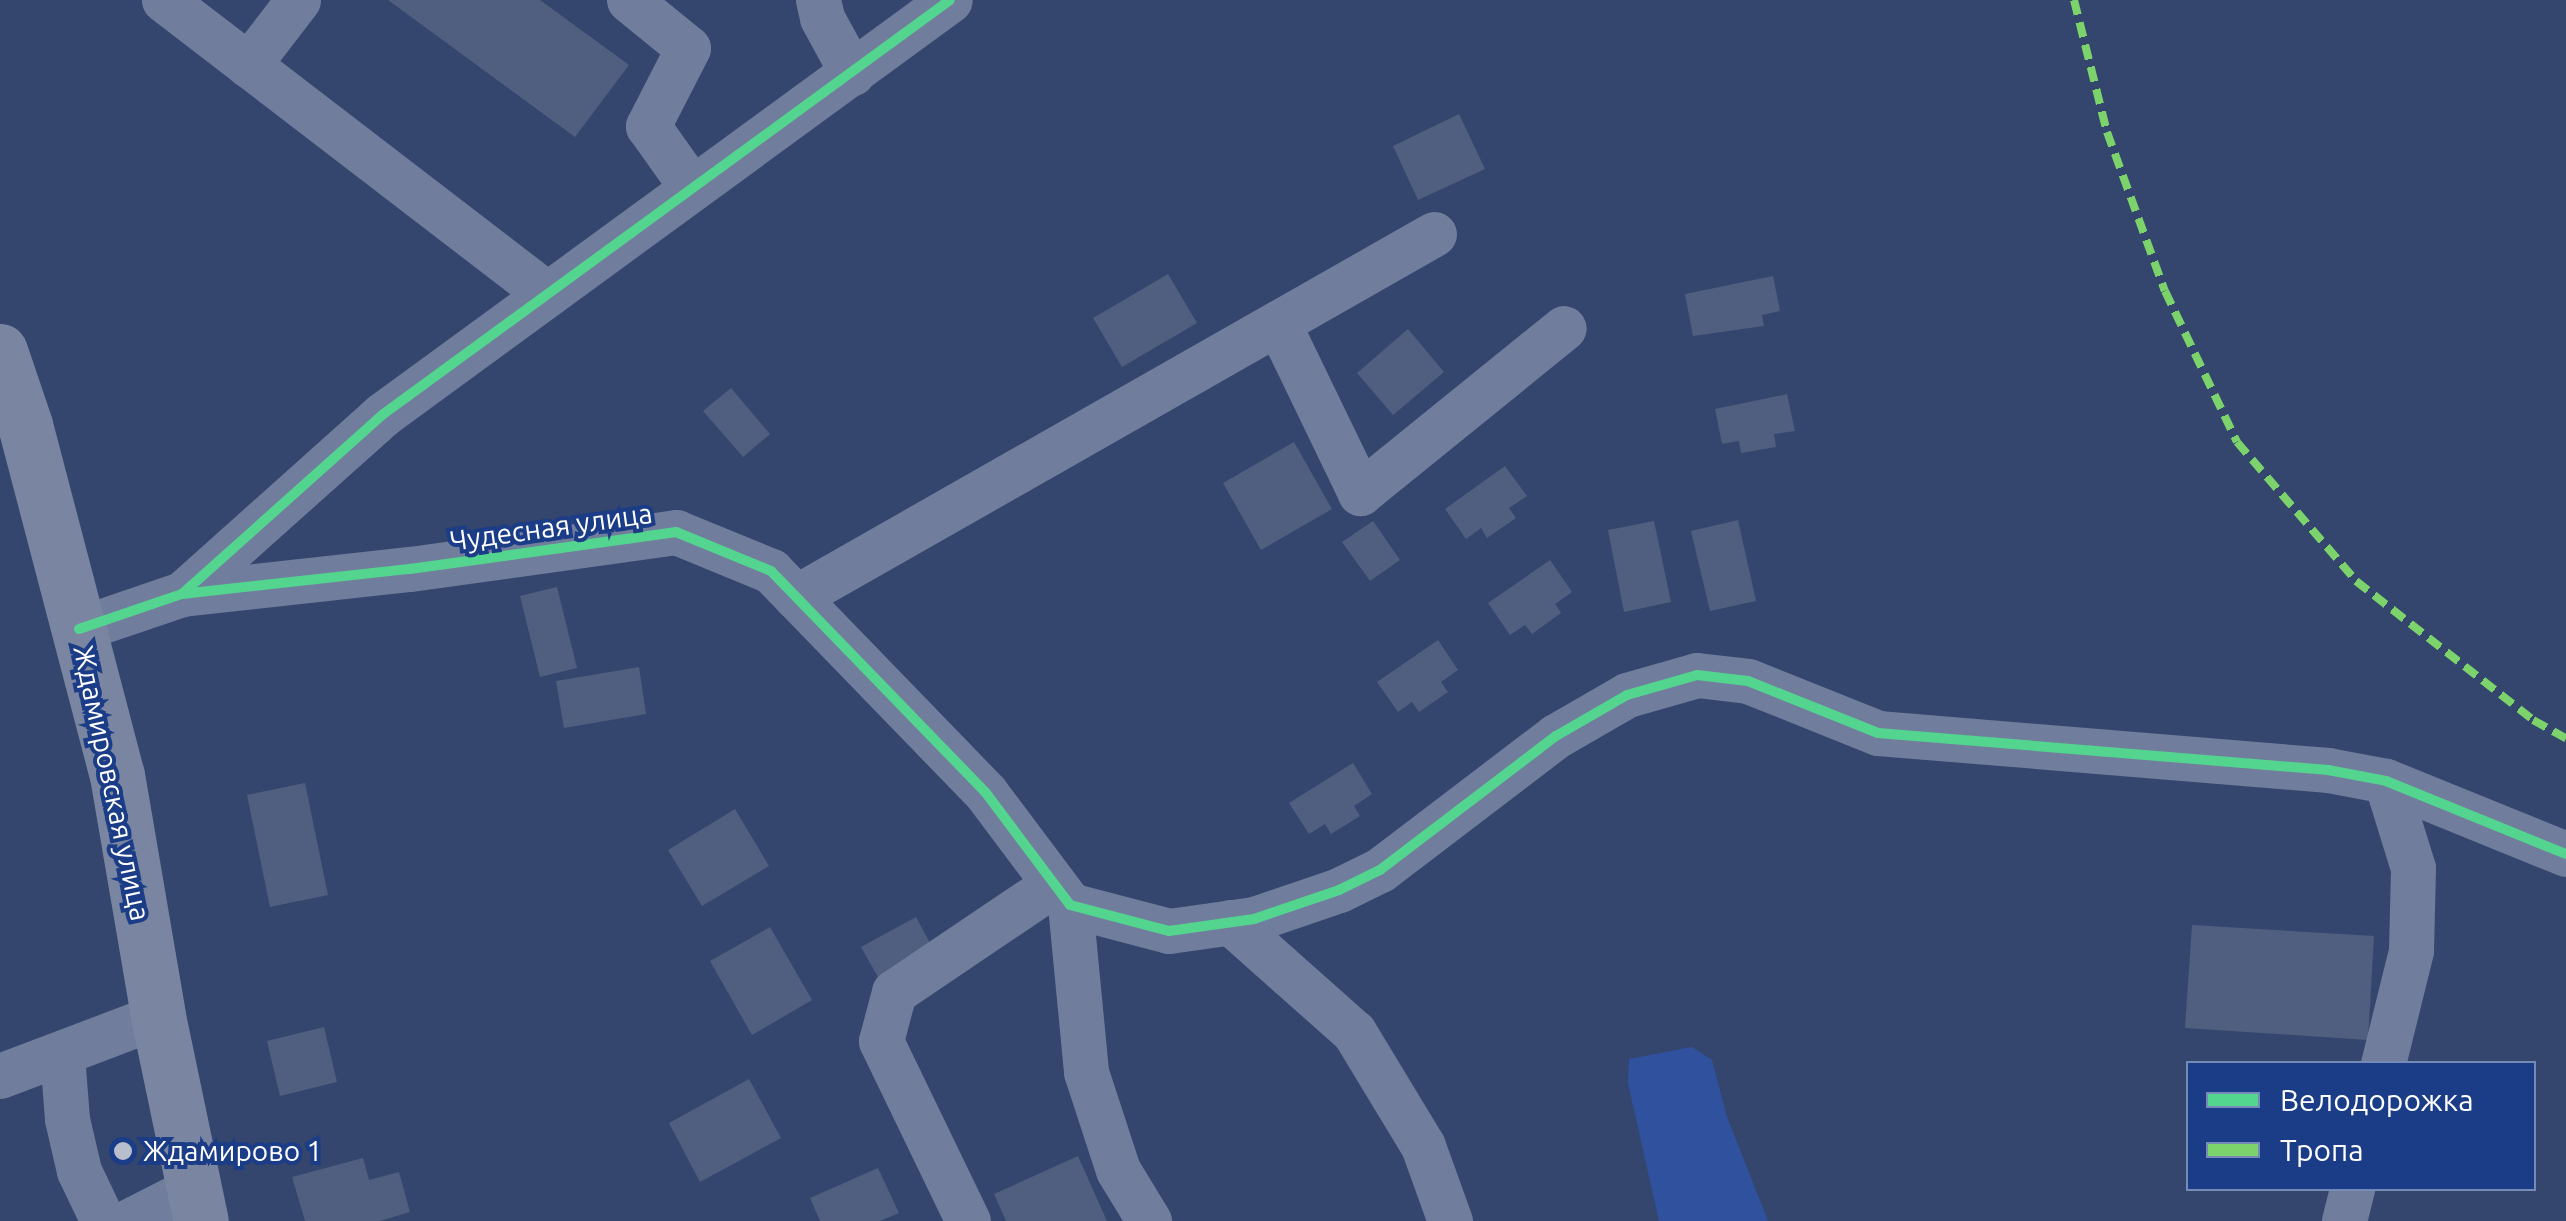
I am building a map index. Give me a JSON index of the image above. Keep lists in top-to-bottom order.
{
  "streets": {
    "main road": ["Ждамировская улица"],
    "street": ["Чудесная улица"]
  },
  "places": ["Ждамирово 1"],
  "legend": ["Велодорожка", "Тропа"]
}
